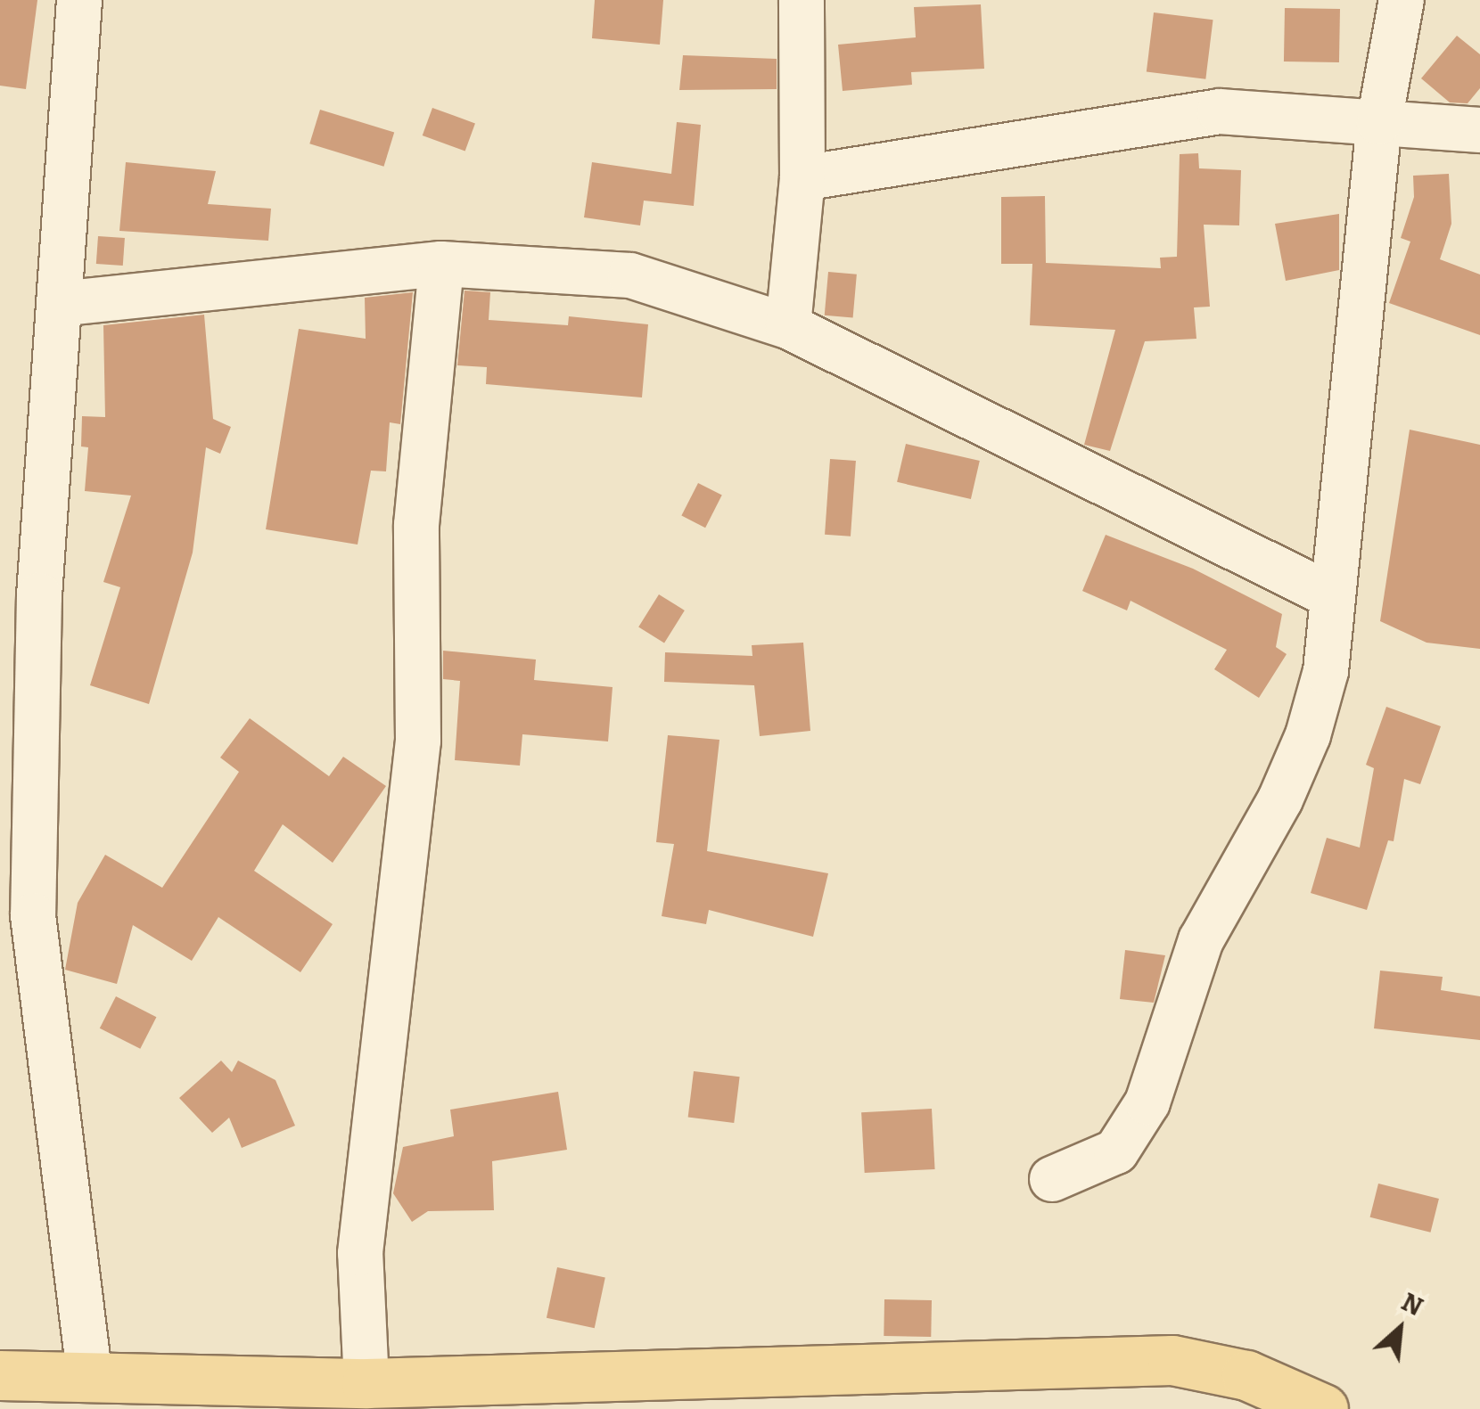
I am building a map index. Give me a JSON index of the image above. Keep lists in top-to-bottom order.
{
  "north": "top right"
}
